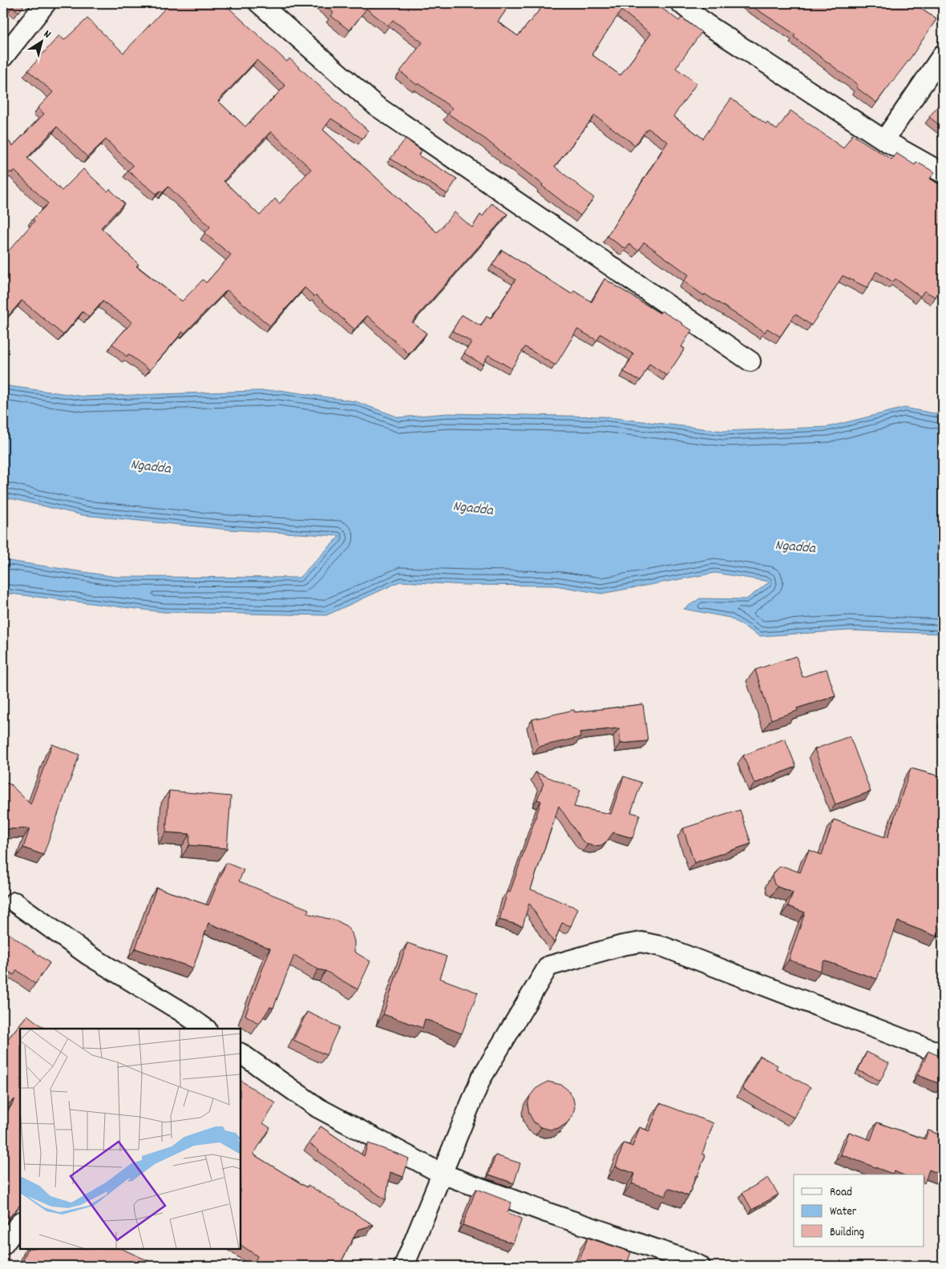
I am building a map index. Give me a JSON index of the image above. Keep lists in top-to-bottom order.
{
  "water": ["Ngadda"],
  "legend": ["Road", "Water", "Building"],
  "north": "top right"
}
